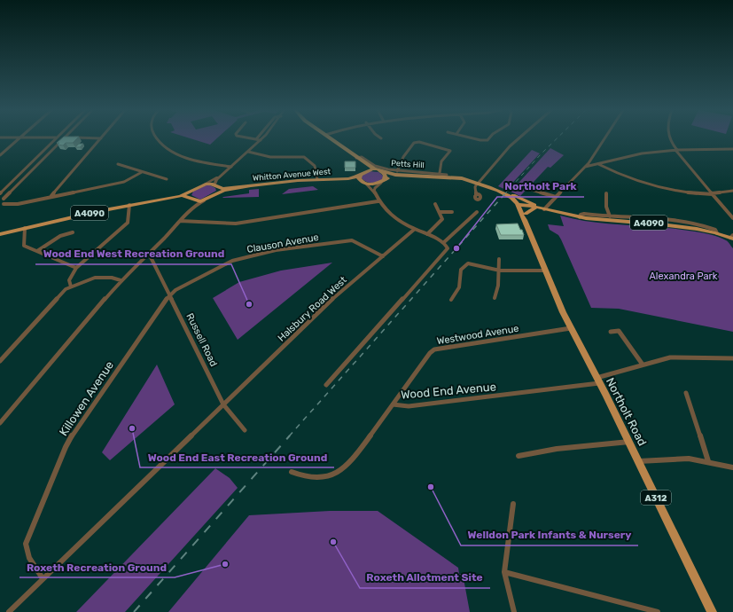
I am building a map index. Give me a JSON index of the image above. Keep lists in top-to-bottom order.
{
  "streets": {
    "main road": [
      "Petts Hill",
      "Whitton Avenue West",
      "A4090",
      "Northolt Road",
      "A312"
    ],
    "street": [
      "Clauson Avenue",
      "Halsbury Road West",
      "Westwood Avenue",
      "Russell Road",
      "Wood End Avenue",
      "Killowen Avenue"
    ]
  },
  "crossings": [
    ["Petts Hill", "Whitton Avenue West"],
    ["A4090", "Northolt Road"],
    ["Clauson Avenue", "Halsbury Road West"],
    ["Clauson Avenue", "Russell Road"],
    ["Clauson Avenue", "Killowen Avenue"],
    ["Halsbury Road West", "Russell Road"],
    ["Halsbury Road West", "Killowen Avenue"],
    ["Westwood Avenue", "Wood End Avenue"],
    ["Westwood Avenue", "Northolt Road"],
    ["Russell Road", "Killowen Avenue"],
    ["Wood End Avenue", "Northolt Road"]
  ],
  "parks": ["Alexandra Park"],
  "places": [
    "Northolt Park",
    "Wood End West Recreation Ground",
    "Wood End East Recreation Ground",
    "Welldon Park Infants & Nursery",
    "Roxeth Allotment Site",
    "Roxeth Recreation Ground"
  ]
}
